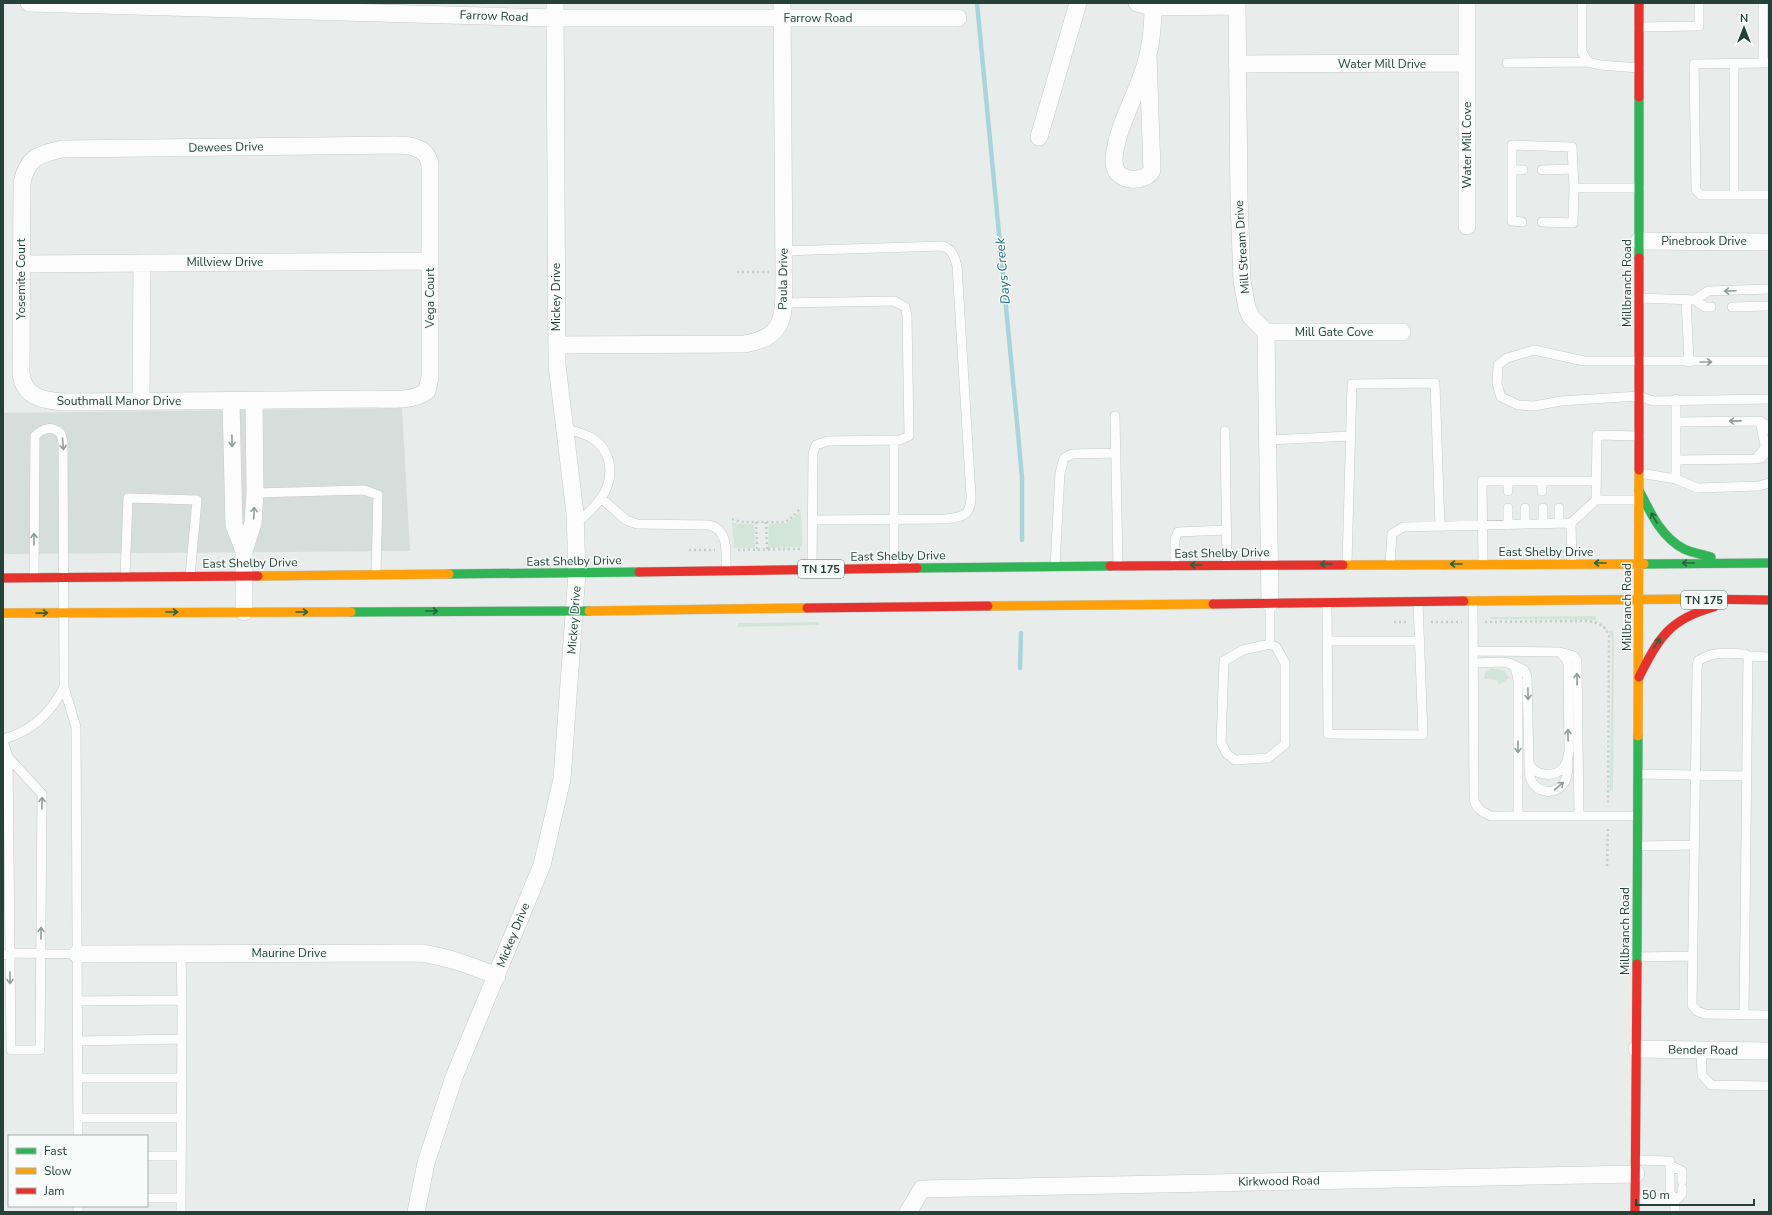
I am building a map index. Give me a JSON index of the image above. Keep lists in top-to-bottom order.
{
  "streets": {
    "main road": ["Millbranch Road", "East Shelby Drive", "TN 175"],
    "street": [
      "Farrow Road",
      "Water Mill Drive",
      "Water Mill Cove",
      "Dewees Drive",
      "Pinebrook Drive",
      "Mill Stream Drive",
      "Millview Drive",
      "Yosemite Court",
      "Paula Drive",
      "Mickey Drive",
      "Vega Court",
      "Mill Gate Cove",
      "Southmall Manor Drive",
      "Maurine Drive",
      "Bender Road",
      "Kirkwood Road"
    ]
  },
  "crossings": [
    ["Farrow Road", "Paula Drive"],
    ["Farrow Road", "Mickey Drive"],
    ["Water Mill Drive", "Water Mill Cove"],
    ["Water Mill Drive", "Mill Stream Drive"],
    ["Dewees Drive", "Yosemite Court"],
    ["Dewees Drive", "Vega Court"],
    ["Pinebrook Drive", "Millbranch Road"],
    ["Mill Stream Drive", "Mill Gate Cove"],
    ["Millview Drive", "Yosemite Court"],
    ["Millview Drive", "Vega Court"],
    ["Yosemite Court", "Southmall Manor Drive"],
    ["Paula Drive", "Mickey Drive"],
    ["Millbranch Road", "East Shelby Drive"],
    ["Millbranch Road", "TN 175"],
    ["Millbranch Road", "Bender Road"],
    ["Millbranch Road", "Kirkwood Road"],
    ["Mickey Drive", "East Shelby Drive"],
    ["Mickey Drive", "TN 175"],
    ["Mickey Drive", "Maurine Drive"],
    ["Vega Court", "Southmall Manor Drive"]
  ],
  "water": ["Days Creek"],
  "legend": ["Fast", "Slow", "Jam"],
  "scale_bar": "50 m",
  "north": "top"
}
